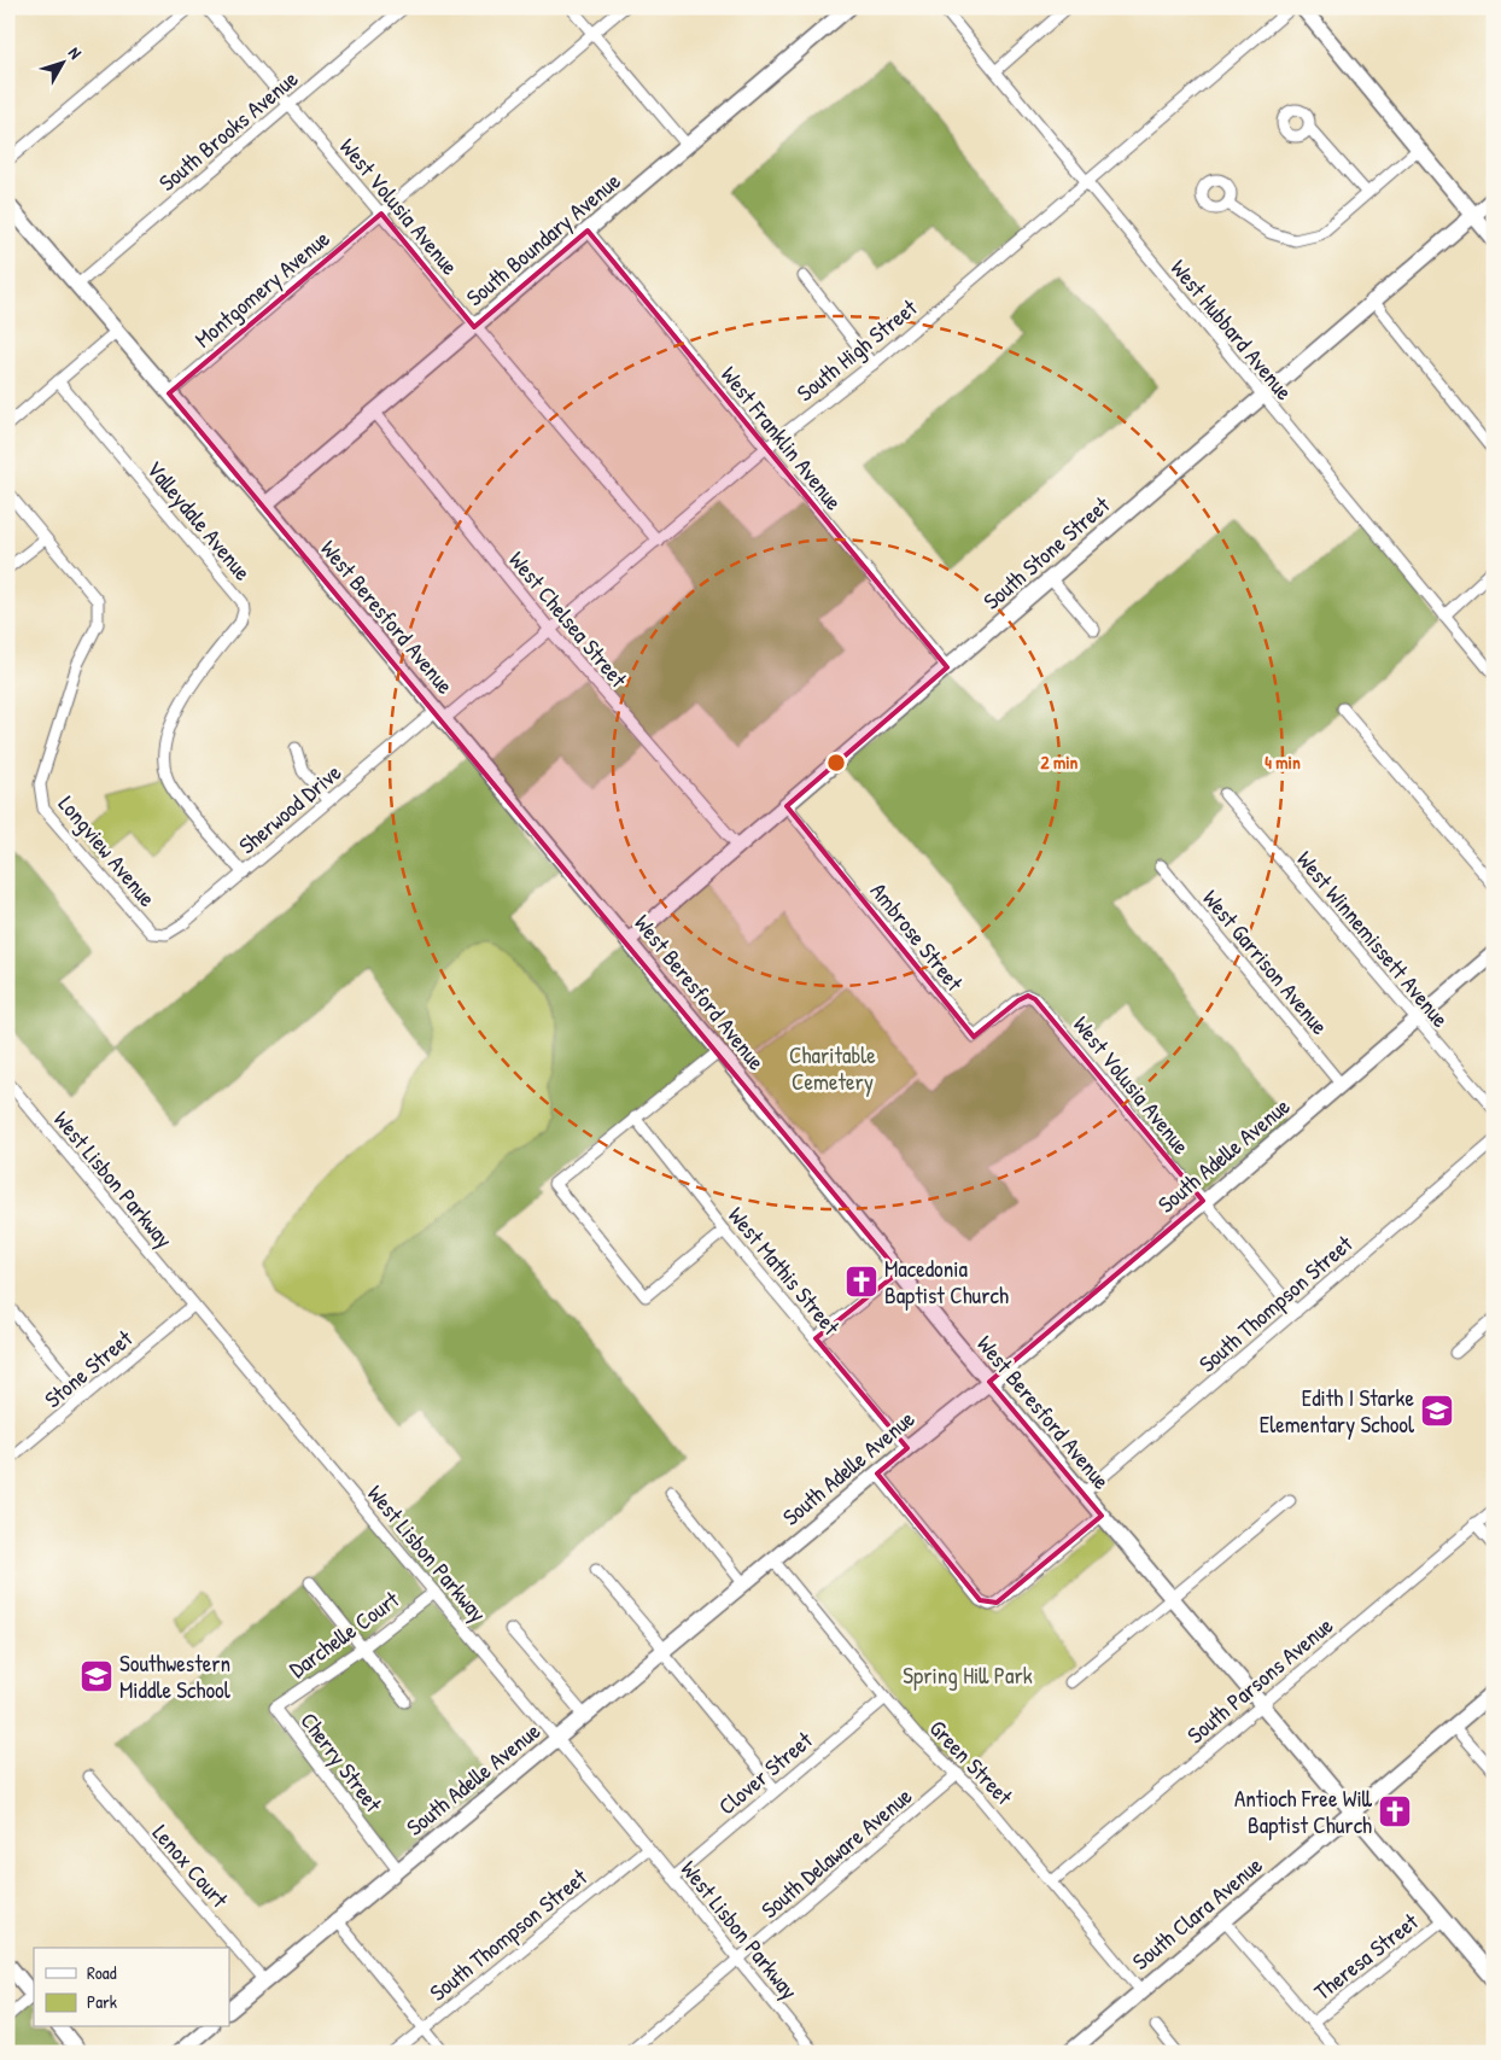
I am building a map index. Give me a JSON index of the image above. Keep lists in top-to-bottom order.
{
  "streets": {
    "street": [
      "South Brooks Avenue",
      "West Volusia Avenue",
      "South Boundary Avenue",
      "Montgomery Avenue",
      "West Hubbard Avenue",
      "South High Street",
      "West Franklin Avenue",
      "Valleydale Avenue",
      "South Stone Street",
      "West Beresford Avenue",
      "West Chelsea Street",
      "Sherwood Drive",
      "Longview Avenue",
      "Ambrose Street",
      "West Winnemissett Avenue",
      "West Garrison Avenue",
      "South Adelle Avenue",
      "West Lisbon Parkway",
      "West Mathis Street",
      "South Thompson Street",
      "Stone Street",
      "Darchelle Court",
      "South Parsons Avenue",
      "Cherry Street",
      "Green Street",
      "Clover Street",
      "South Delaware Avenue",
      "Lenox Court",
      "South Clara Avenue",
      "Theresa Street"
    ]
  },
  "crossings": [
    ["South Brooks Avenue", "West Volusia Avenue"],
    ["South Brooks Avenue", "West Beresford Avenue"],
    ["West Volusia Avenue", "South Boundary Avenue"],
    ["West Volusia Avenue", "Montgomery Avenue"],
    ["West Volusia Avenue", "South High Street"],
    ["West Volusia Avenue", "Ambrose Street"],
    ["West Volusia Avenue", "South Adelle Avenue"],
    ["West Volusia Avenue", "South Thompson Street"],
    ["South Boundary Avenue", "West Franklin Avenue"],
    ["South Boundary Avenue", "West Beresford Avenue"],
    ["South Boundary Avenue", "West Chelsea Street"],
    ["Montgomery Avenue", "West Beresford Avenue"],
    ["West Hubbard Avenue", "South High Street"],
    ["West Hubbard Avenue", "South Stone Street"],
    ["South High Street", "West Franklin Avenue"],
    ["South High Street", "West Beresford Avenue"],
    ["South High Street", "West Chelsea Street"],
    ["South High Street", "Sherwood Drive"],
    ["West Franklin Avenue", "South Stone Street"],
    ["Valleydale Avenue", "Sherwood Drive"],
    ["South Stone Street", "West Beresford Avenue"],
    ["South Stone Street", "West Chelsea Street"],
    ["South Stone Street", "Ambrose Street"],
    ["West Beresford Avenue", "Sherwood Drive"],
    ["West Beresford Avenue", "South Adelle Avenue"],
    ["West Beresford Avenue", "South Thompson Street"],
    ["West Beresford Avenue", "South Parsons Avenue"],
    ["West Beresford Avenue", "South Clara Avenue"],
    ["West Beresford Avenue", "Theresa Street"],
    ["Sherwood Drive", "Longview Avenue"],
    ["West Winnemissett Avenue", "South Adelle Avenue"],
    ["West Garrison Avenue", "South Adelle Avenue"],
    ["South Adelle Avenue", "West Lisbon Parkway"],
    ["South Adelle Avenue", "West Mathis Street"],
    ["South Adelle Avenue", "Cherry Street"],
    ["South Adelle Avenue", "Green Street"],
    ["South Adelle Avenue", "Lenox Court"],
    ["West Lisbon Parkway", "South Thompson Street"],
    ["West Lisbon Parkway", "Stone Street"],
    ["West Lisbon Parkway", "Darchelle Court"],
    ["West Lisbon Parkway", "Clover Street"],
    ["West Lisbon Parkway", "South Delaware Avenue"],
    ["Darchelle Court", "Cherry Street"],
    ["South Parsons Avenue", "Green Street"],
    ["Green Street", "Clover Street"],
    ["Green Street", "South Delaware Avenue"],
    ["Green Street", "South Clara Avenue"]
  ],
  "parks": ["Charitable Cemetery", "Spring Hill Park"],
  "places": {
    "church": ["Macedonia Baptist Church", "Antioch Free Will Baptist Church"],
    "school or university": ["Edith I Starke Elementary School", "Southwestern Middle School"]
  },
  "legend": ["Road", "Park"],
  "north": "top right",
  "rings": ["2 min", "4 min"]
}
